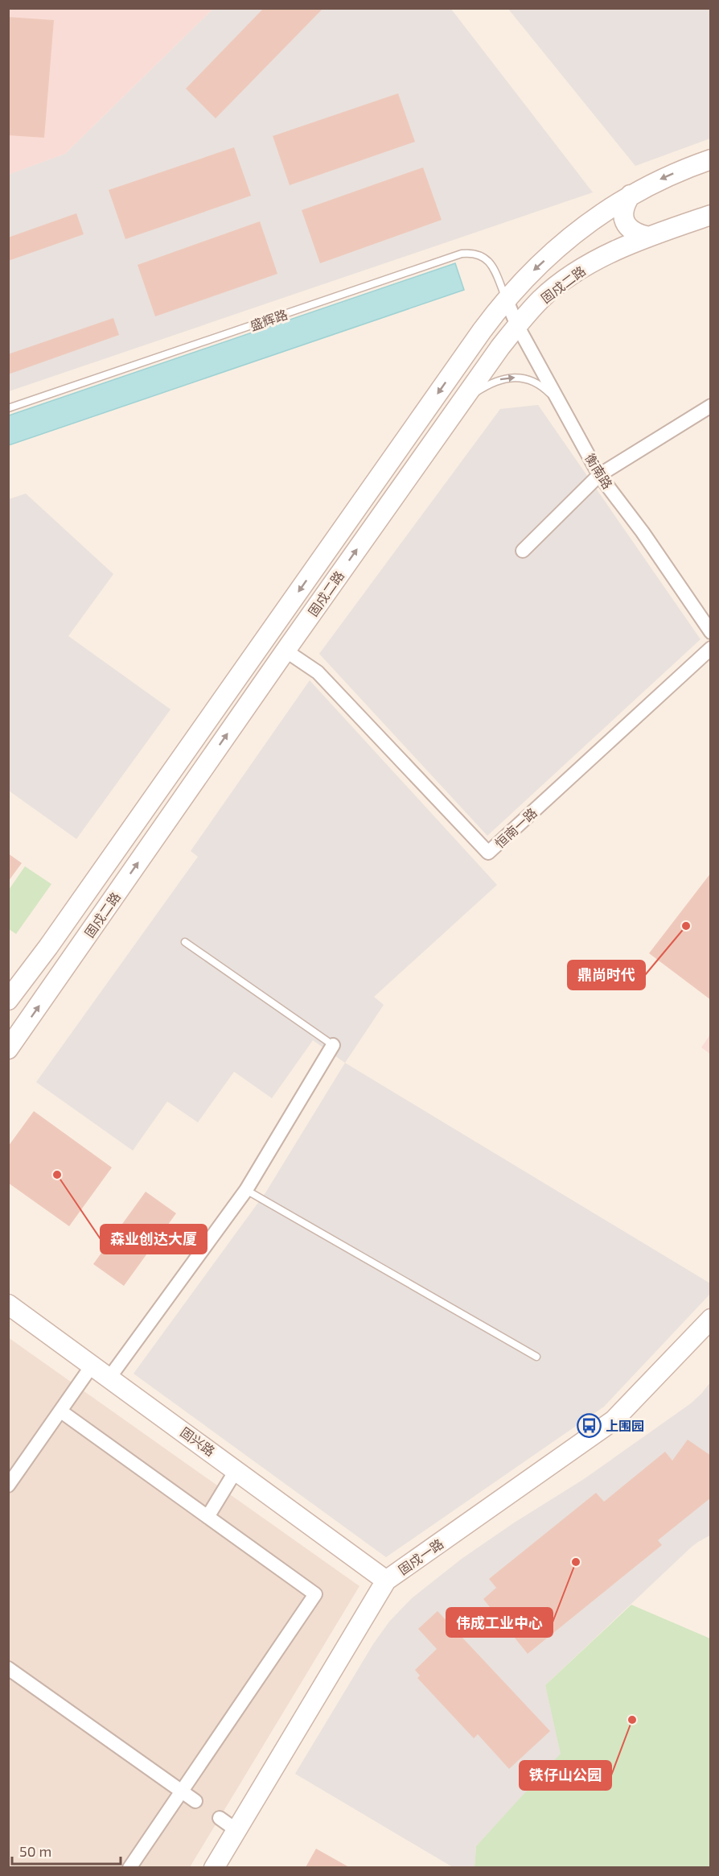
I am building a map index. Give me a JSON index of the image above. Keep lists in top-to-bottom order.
{
  "streets": {
    "street": [
      "固戍二路",
      "衡南路",
      "恒南一路",
      "固兴路",
      "固戍一路"
    ],
    "lane": ["盛辉路"]
  },
  "crossings": [
    ["固戍二路", "盛辉路"],
    ["固戍二路", "衡南路"],
    ["固戍二路", "恒南一路"],
    ["盛辉路", "衡南路"],
    ["固兴路", "固戍一路"]
  ],
  "places": {
    "other": [
      "鼎尚时代",
      "森业创达大厦",
      "伟成工业中心",
      "铁仔山公园"
    ],
    "bus stop": ["上围园"]
  },
  "scale_bar": "50 m"
}
